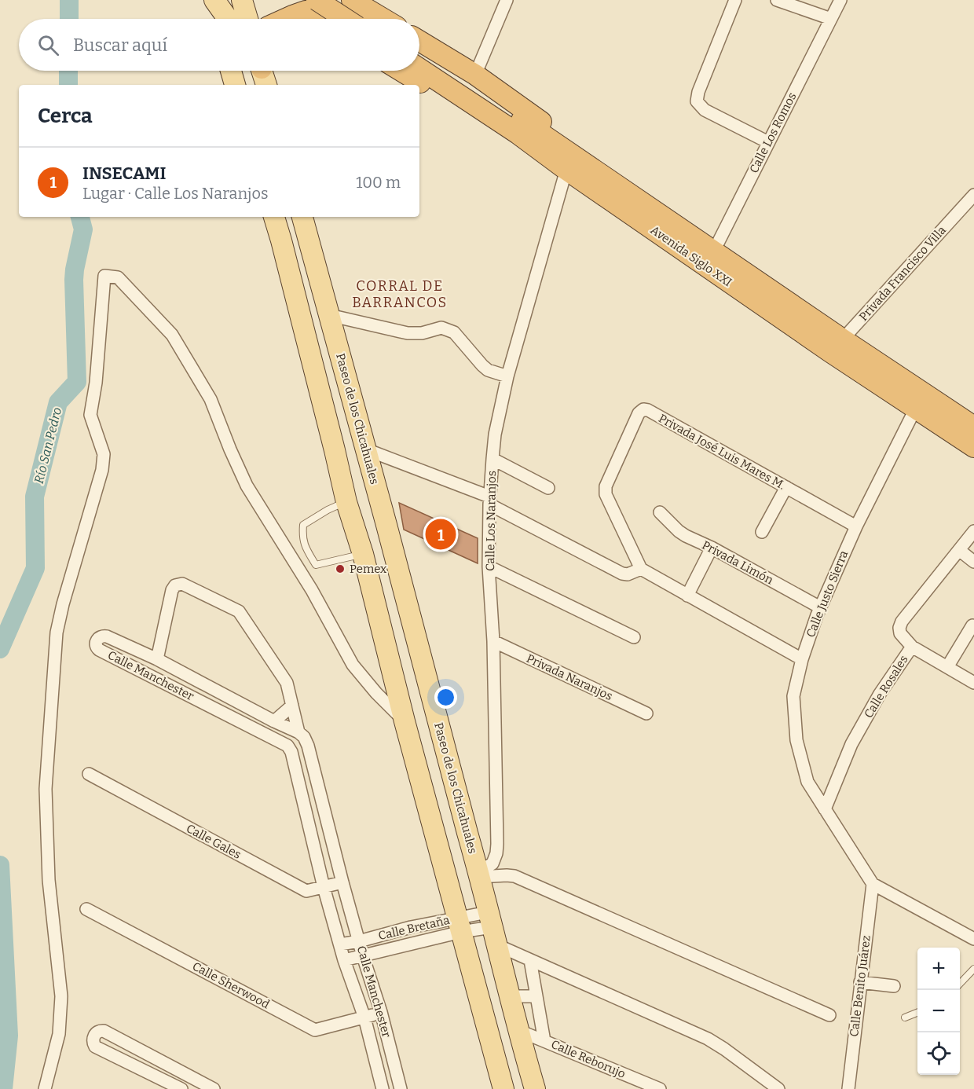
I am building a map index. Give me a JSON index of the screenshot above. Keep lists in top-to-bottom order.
{
  "streets": {
    "highway": ["Avenida Siglo XXI"],
    "main road": ["Paseo de los Chicahuales"],
    "street": [
      "Calle Los Romos",
      "Privada Francisco Villa",
      "Privada José Luis Mares M.",
      "Calle Los Naranjos",
      "Privada Limón",
      "Calle Justo Sierra",
      "Calle Manchester",
      "Privada Naranjos",
      "Calle Rosales",
      "Calle Gales",
      "Calle Bretaña",
      "Calle Sherwood",
      "Calle Benito Juárez",
      "Calle Reborujo"
    ]
  },
  "crossings": [
    ["Calle Los Romos", "Avenida Siglo XXI"],
    ["Avenida Siglo XXI", "Privada Francisco Villa"],
    ["Avenida Siglo XXI", "Calle Los Naranjos"],
    ["Avenida Siglo XXI", "Calle Justo Sierra"],
    ["Paseo de los Chicahuales", "Calle Los Naranjos"],
    ["Paseo de los Chicahuales", "Calle Bretaña"],
    ["Paseo de los Chicahuales", "Calle Reborujo"],
    ["Privada José Luis Mares M.", "Calle Justo Sierra"],
    ["Calle Los Naranjos", "Privada Naranjos"],
    ["Privada Limón", "Calle Justo Sierra"],
    ["Calle Justo Sierra", "Calle Rosales"],
    ["Calle Justo Sierra", "Calle Benito Juárez"],
    ["Calle Manchester", "Calle Gales"],
    ["Calle Manchester", "Calle Bretaña"],
    ["Calle Manchester", "Calle Sherwood"]
  ],
  "districts": ["CORRAL DE BARRANCOS"],
  "water": ["Río San Pedro"],
  "places": ["Pemex"],
  "page": {
    "search": "Buscar aquí",
    "heading": "Cerca",
    "list": [
      {
        "mark": "1",
        "name": "INSECAMI",
        "note": "Lugar · Calle Los Naranjos",
        "value": "100 m"
      }
    ],
    "pins": "1",
    "map_buttons": ["+", "−"]
  }
}
